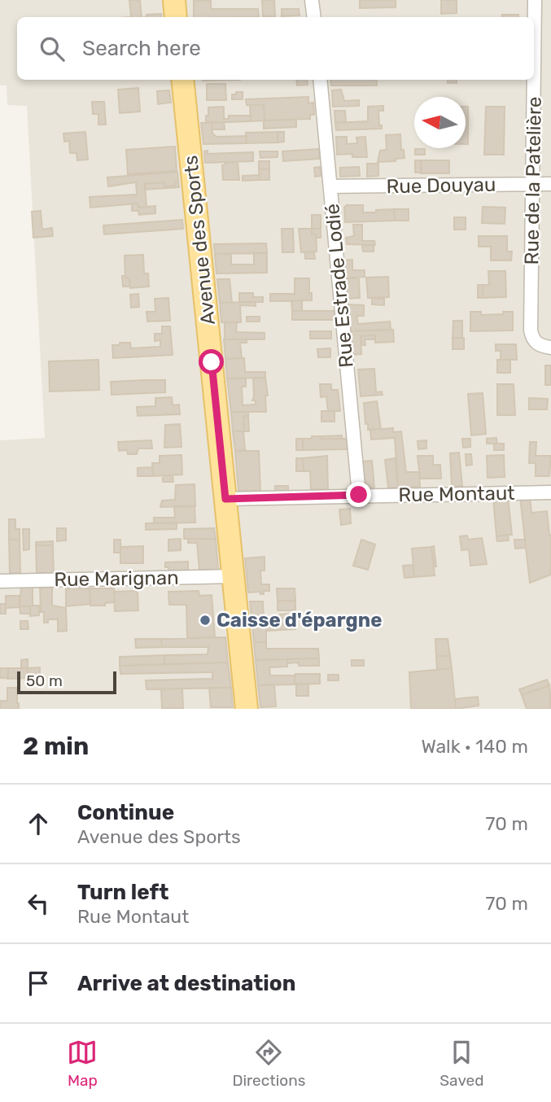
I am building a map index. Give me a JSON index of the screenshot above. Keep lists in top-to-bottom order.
{
  "streets": {
    "main road": ["Avenue des Sports"],
    "street": [
      "Rue de la Patelière",
      "Rue Douyau",
      "Rue Estrade Lodié",
      "Rue Montaut",
      "Rue Marignan"
    ]
  },
  "crossings": [
    ["Rue de la Patelière", "Rue Douyau"],
    ["Rue Douyau", "Rue Estrade Lodié"],
    ["Avenue des Sports", "Rue Montaut"],
    ["Avenue des Sports", "Rue Marignan"],
    ["Rue Estrade Lodié", "Rue Montaut"]
  ],
  "places": ["Caisse d'épargne"],
  "scale_bar": "50 m",
  "north": "left",
  "page": {
    "search": "Search here",
    "scale": "50 m",
    "heading": ["2 min", "Walk · 140 m"],
    "list": [
      ["Continue", "Avenue des Sports", "70 m"],
      ["Turn left", "Rue Montaut", "70 m"],
      "Arrive at destination"
    ],
    "nav": ["Map", "Directions", "Saved"]
  }
}
